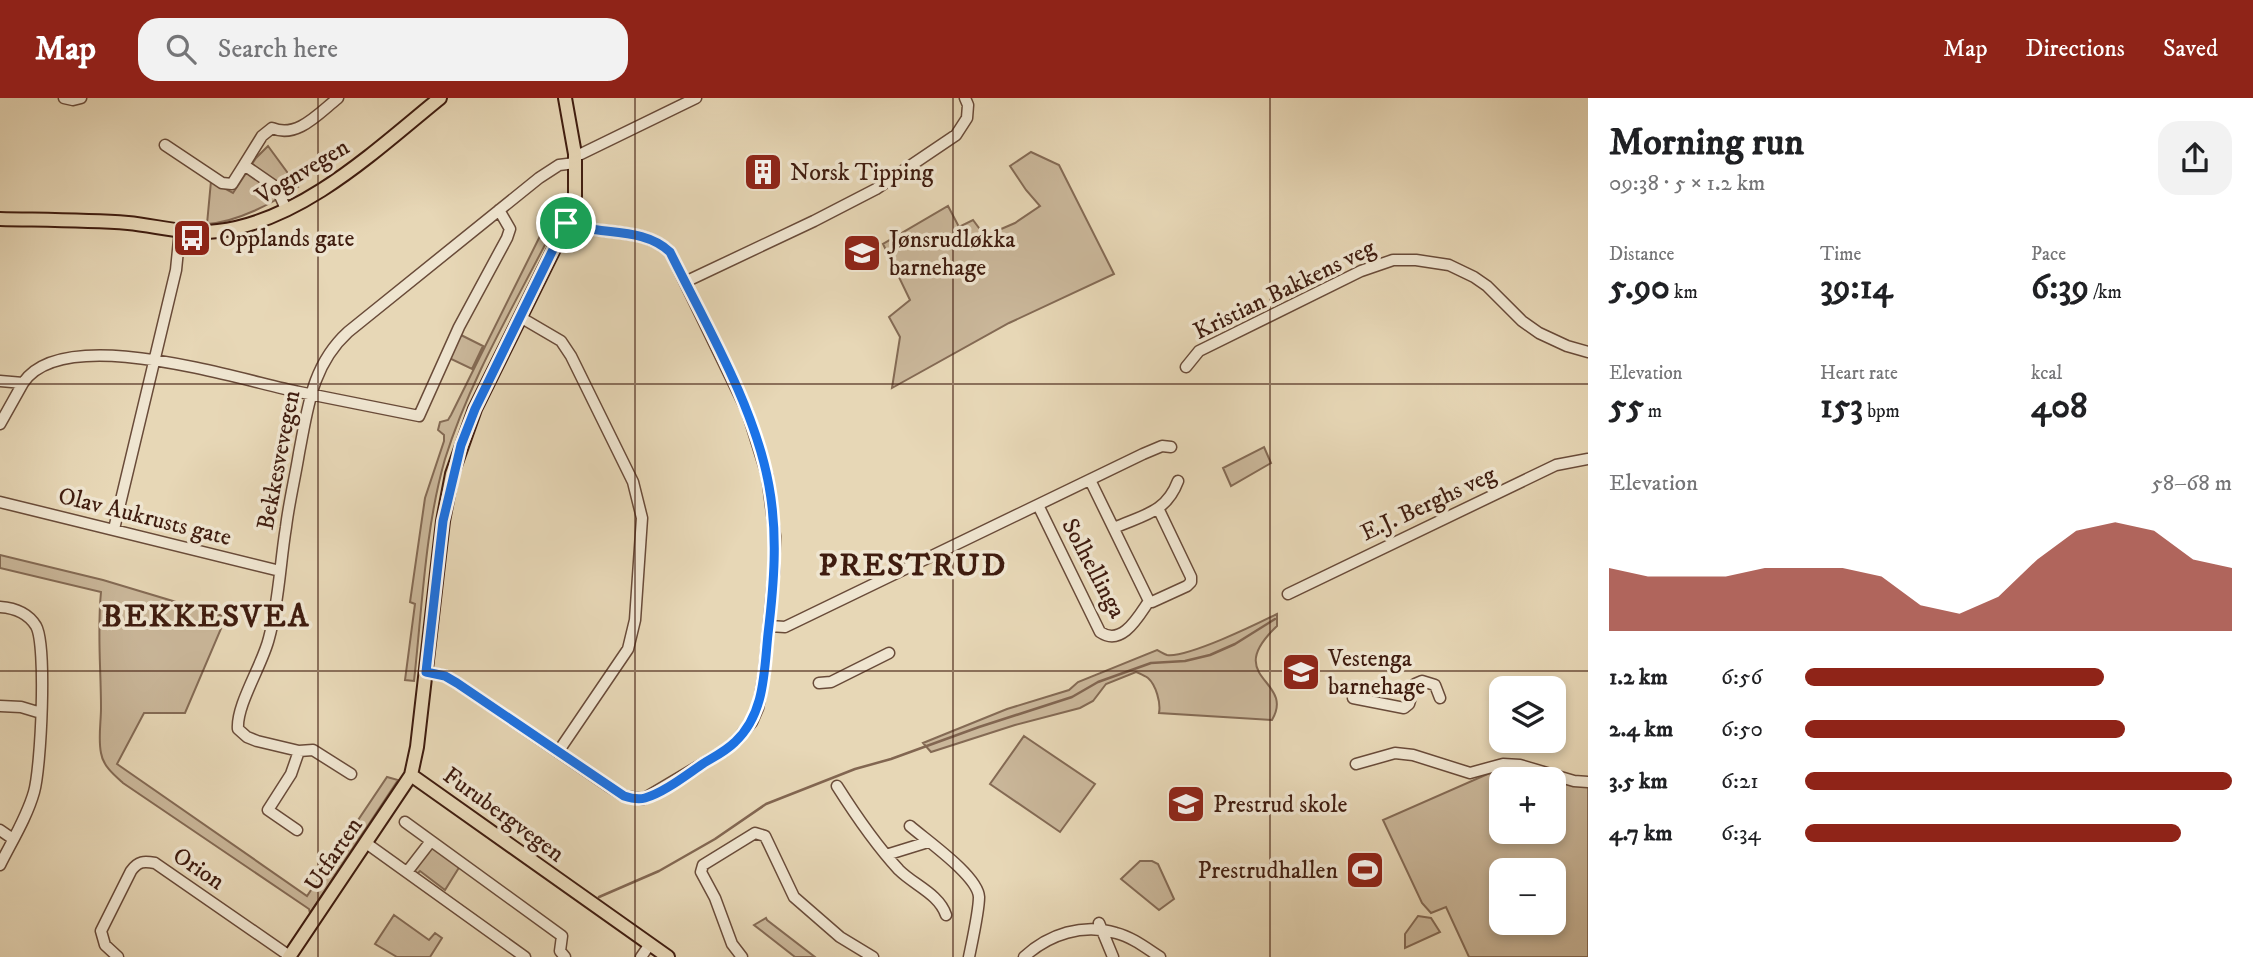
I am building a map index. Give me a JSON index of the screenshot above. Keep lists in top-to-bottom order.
{
  "streets": {
    "main road": ["Vognvegen", "Furubergvegen", "Utfarten"],
    "street": [
      "Kristian Bakkens veg",
      "Bekkesvevegen",
      "E.J. Berghs veg",
      "Olav Aukrusts gate",
      "Solhellinga",
      "Orion"
    ]
  },
  "crossings": [
    ["Bekkesvevegen", "Olav Aukrusts gate"],
    ["Bekkesvevegen", "Furubergvegen"],
    ["Furubergvegen", "Utfarten"],
    ["Utfarten", "Orion"]
  ],
  "districts": ["PRESTRUD", "BEKKESVEA"],
  "places": {
    "building": ["Norsk Tipping"],
    "bus stop": ["Opplands gate"],
    "school or university": ["Jønsrudløkka barnehage", "Vestenga barnehage", "Prestrud skole"],
    "sports": ["Prestrudhallen"]
  },
  "page": {
    "header": "Map",
    "search": "Search here",
    "nav": ["Map", "Directions", "Saved"],
    "heading": ["Morning run", "09:38 · 5 × 1.2 km"],
    "stats": [
      ["Distance", "5.90 km"],
      ["Time", "39:14"],
      ["Pace", "6:39 /km"],
      ["Elevation", "55 m"],
      ["Heart rate", "153 bpm"],
      ["kcal", "408"]
    ],
    "chart": ["Elevation", "58–68 m"],
    "list": [
      {
        "name": "1.2 km",
        "note": "6:56"
      },
      {
        "name": "2.4 km",
        "note": "6:50"
      },
      {
        "name": "3.5 km",
        "note": "6:21"
      },
      {
        "name": "4.7 km",
        "note": "6:34"
      }
    ],
    "map_buttons": ["+", "−"]
  }
}
